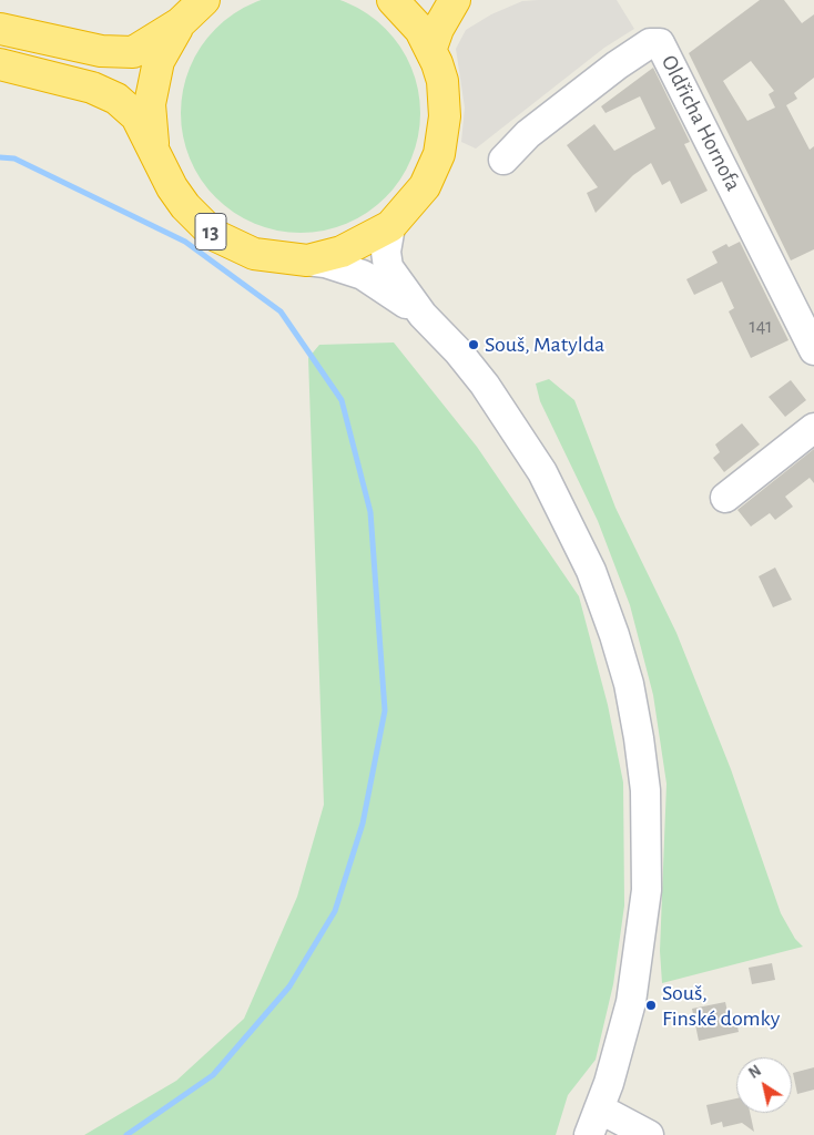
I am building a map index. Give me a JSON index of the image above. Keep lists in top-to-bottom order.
{
  "streets": {
    "highway": ["13"],
    "street": ["Oldřicha Hornofa"]
  },
  "places": ["Souš, Matylda", "Souš, Finské domky"],
  "house_numbers": ["141"],
  "north": "top left"
}
